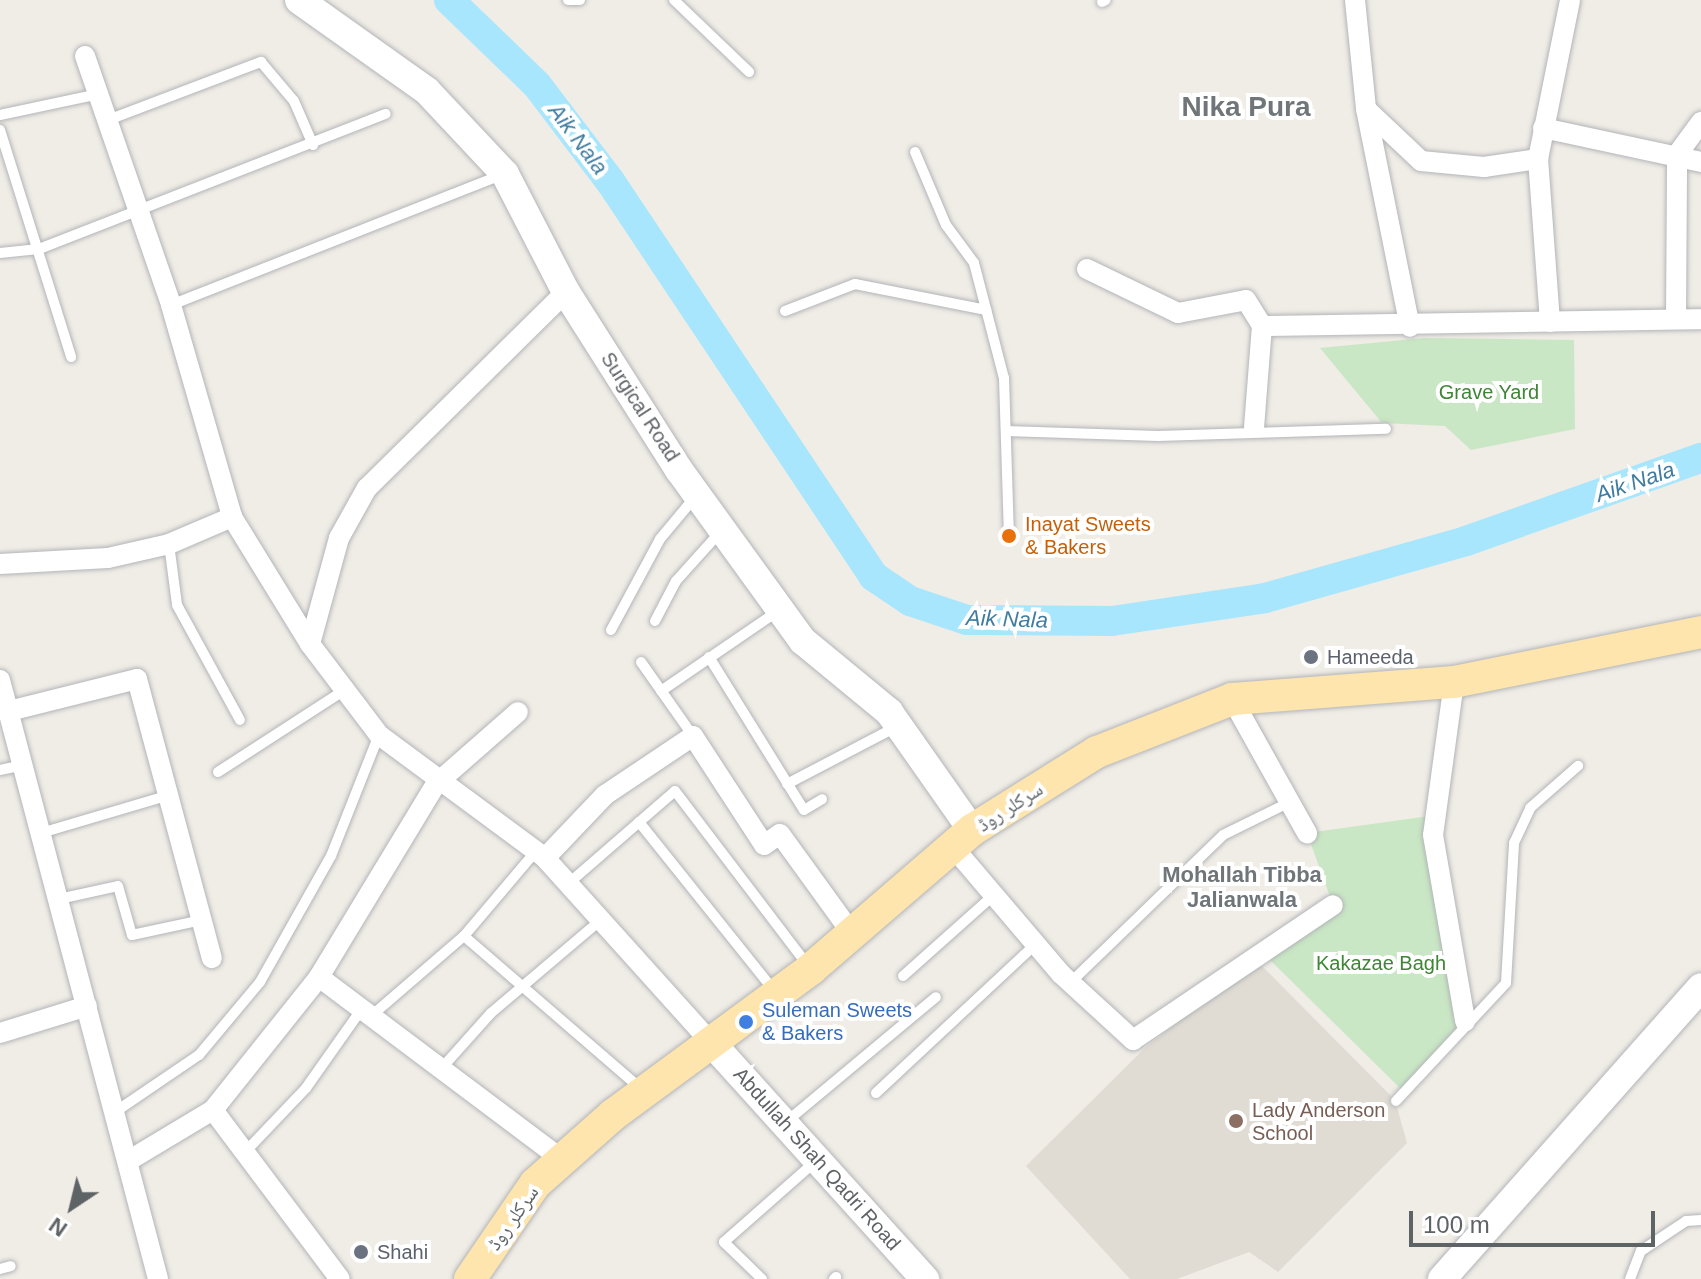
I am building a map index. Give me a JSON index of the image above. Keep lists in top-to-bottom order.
{
  "streets": {
    "main road": ["سرکلر روڈ"],
    "street": ["Surgical Road", "Abdullah Shah Qadri Road"]
  },
  "crossings": [
    ["Surgical Road", "سرکلر روڈ"],
    ["سرکلر روڈ", "Abdullah Shah Qadri Road"]
  ],
  "districts": ["Nika Pura", "Mohallah Tibba Jalianwala"],
  "water": ["Aik Nala"],
  "parks": ["Grave Yard", "Kakazae Bagh"],
  "places": [
    "Inayat Sweets & Bakers",
    "Hameeda",
    "Suleman Sweets & Bakers",
    "Lady Anderson School",
    "Shahi"
  ],
  "scale_bar": "100 m",
  "north": "bottom left"
}
